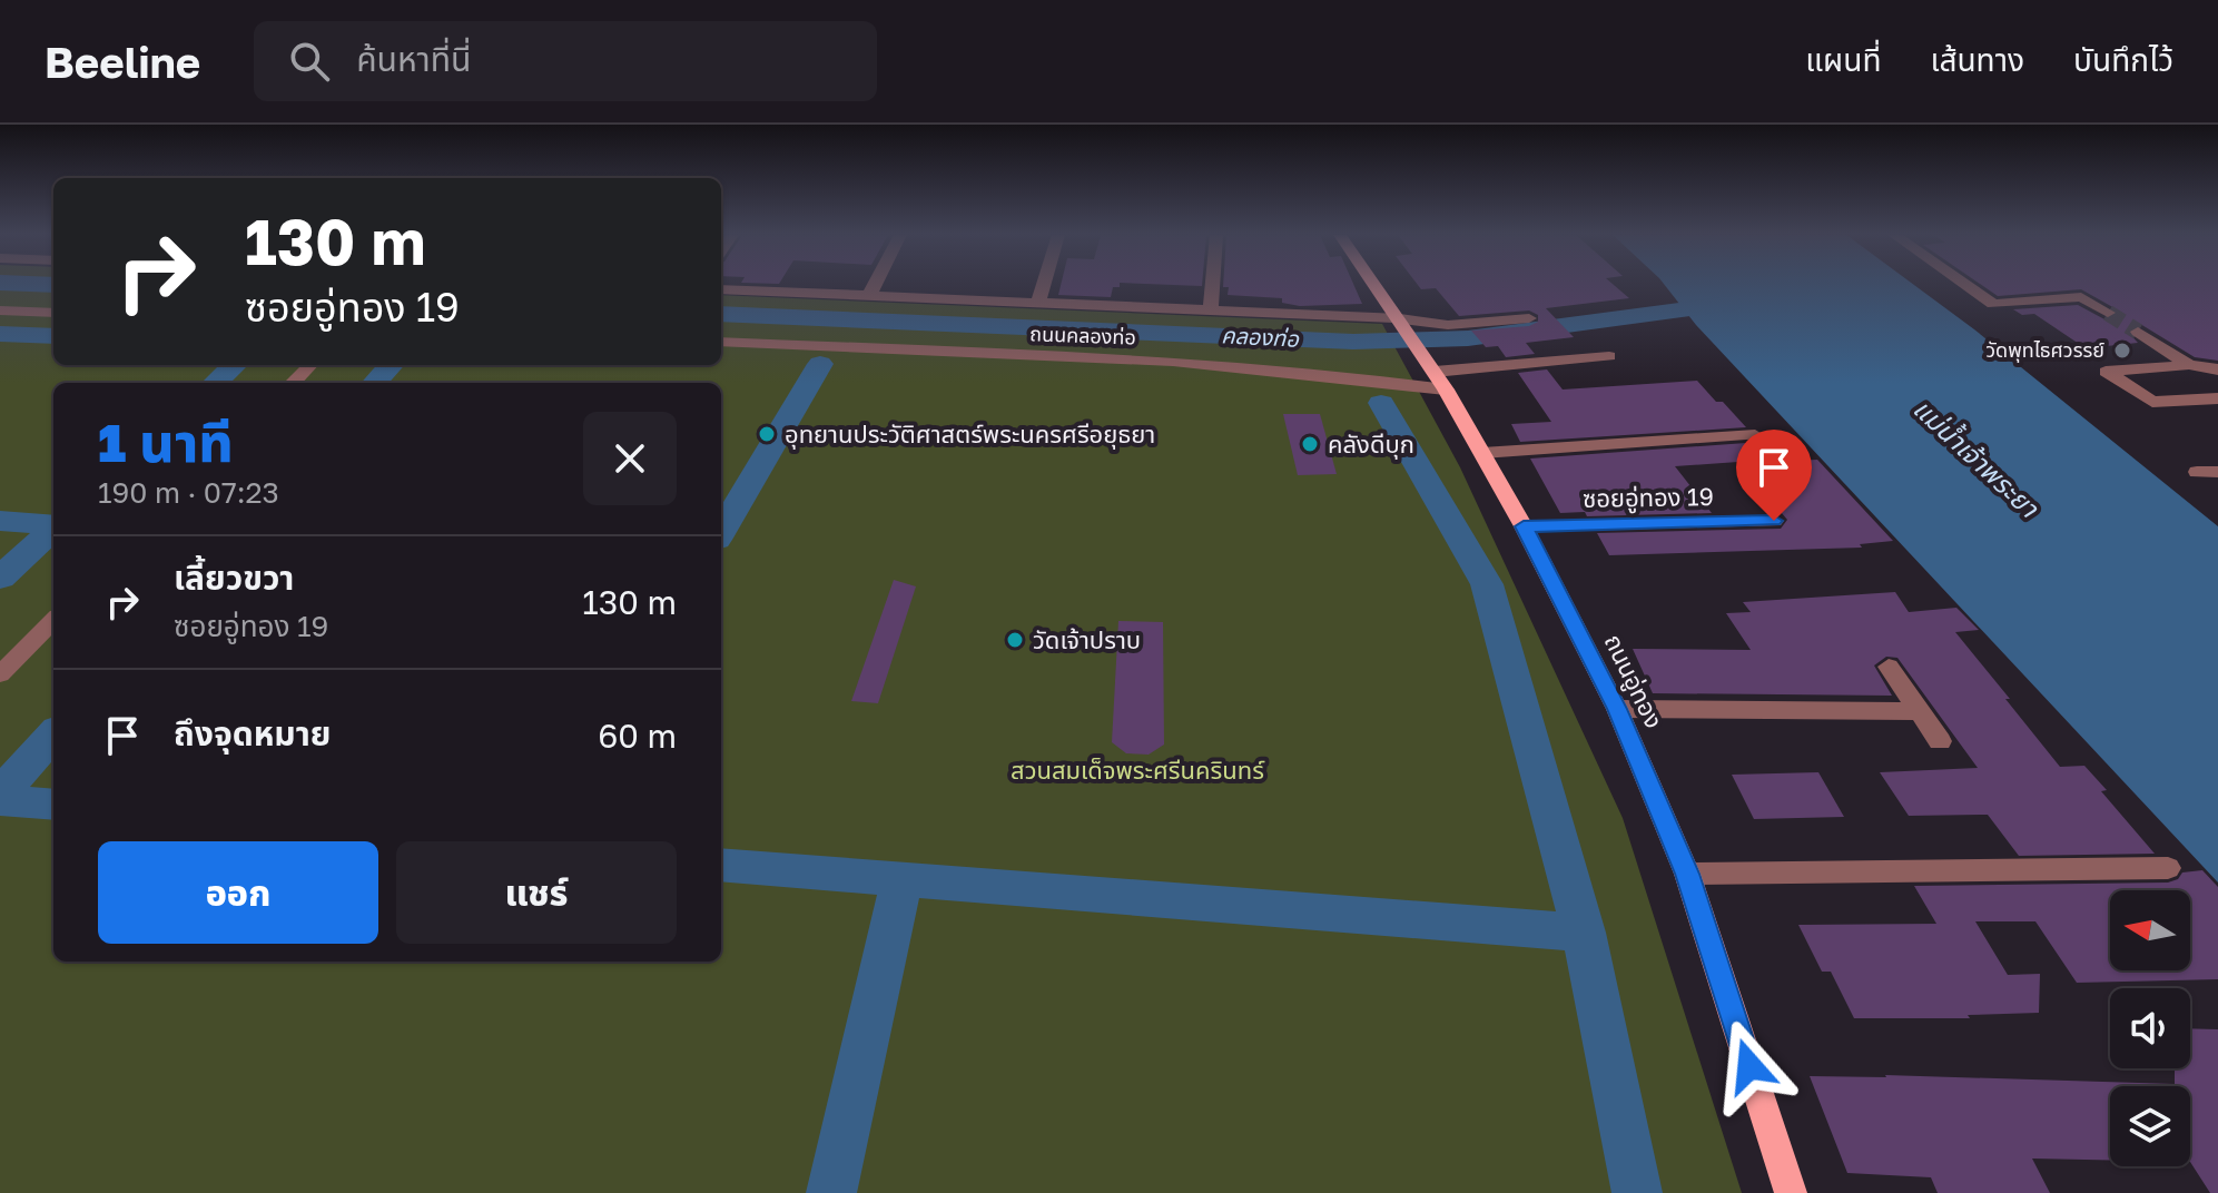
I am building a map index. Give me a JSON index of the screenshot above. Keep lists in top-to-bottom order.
{
  "streets": {
    "main road": ["ถนนอู่ทอง"],
    "street": ["ถนนคลองท่อ", "ซอยอู่ทอง 19"]
  },
  "crossings": [
    ["ถนนคลองท่อ", "ถนนอู่ทอง"],
    ["ซอยอู่ทอง 19", "ถนนอู่ทอง"]
  ],
  "water": ["คลองท่อ", "แม่น้ำเจ้าพระยา"],
  "parks": ["สวนสมเด็จพระศรีนครินทร์"],
  "places": [
    "วัดพุทไธศวรรย์",
    "อุทยานประวัติศาสตร์พระนครศรีอยุธยา",
    "คลังดีบุก",
    "วัดเจ้าปราบ"
  ],
  "north": "left",
  "page": {
    "header": "Beeline",
    "search": "ค้นหาที่นี่",
    "nav": ["แผนที่", "เส้นทาง", "บันทึกไว้"],
    "turn": ["130 m", "ซอยอู่ทอง 19"],
    "heading": ["1 นาที", "190 m · 07:23"],
    "list": [
      {
        "name": "เลี้ยวขวา",
        "note": "ซอยอู่ทอง 19",
        "value": "130 m"
      },
      {
        "name": "ถึงจุดหมาย",
        "value": "60 m"
      }
    ],
    "buttons": ["ออก", "แชร์"]
  }
}
